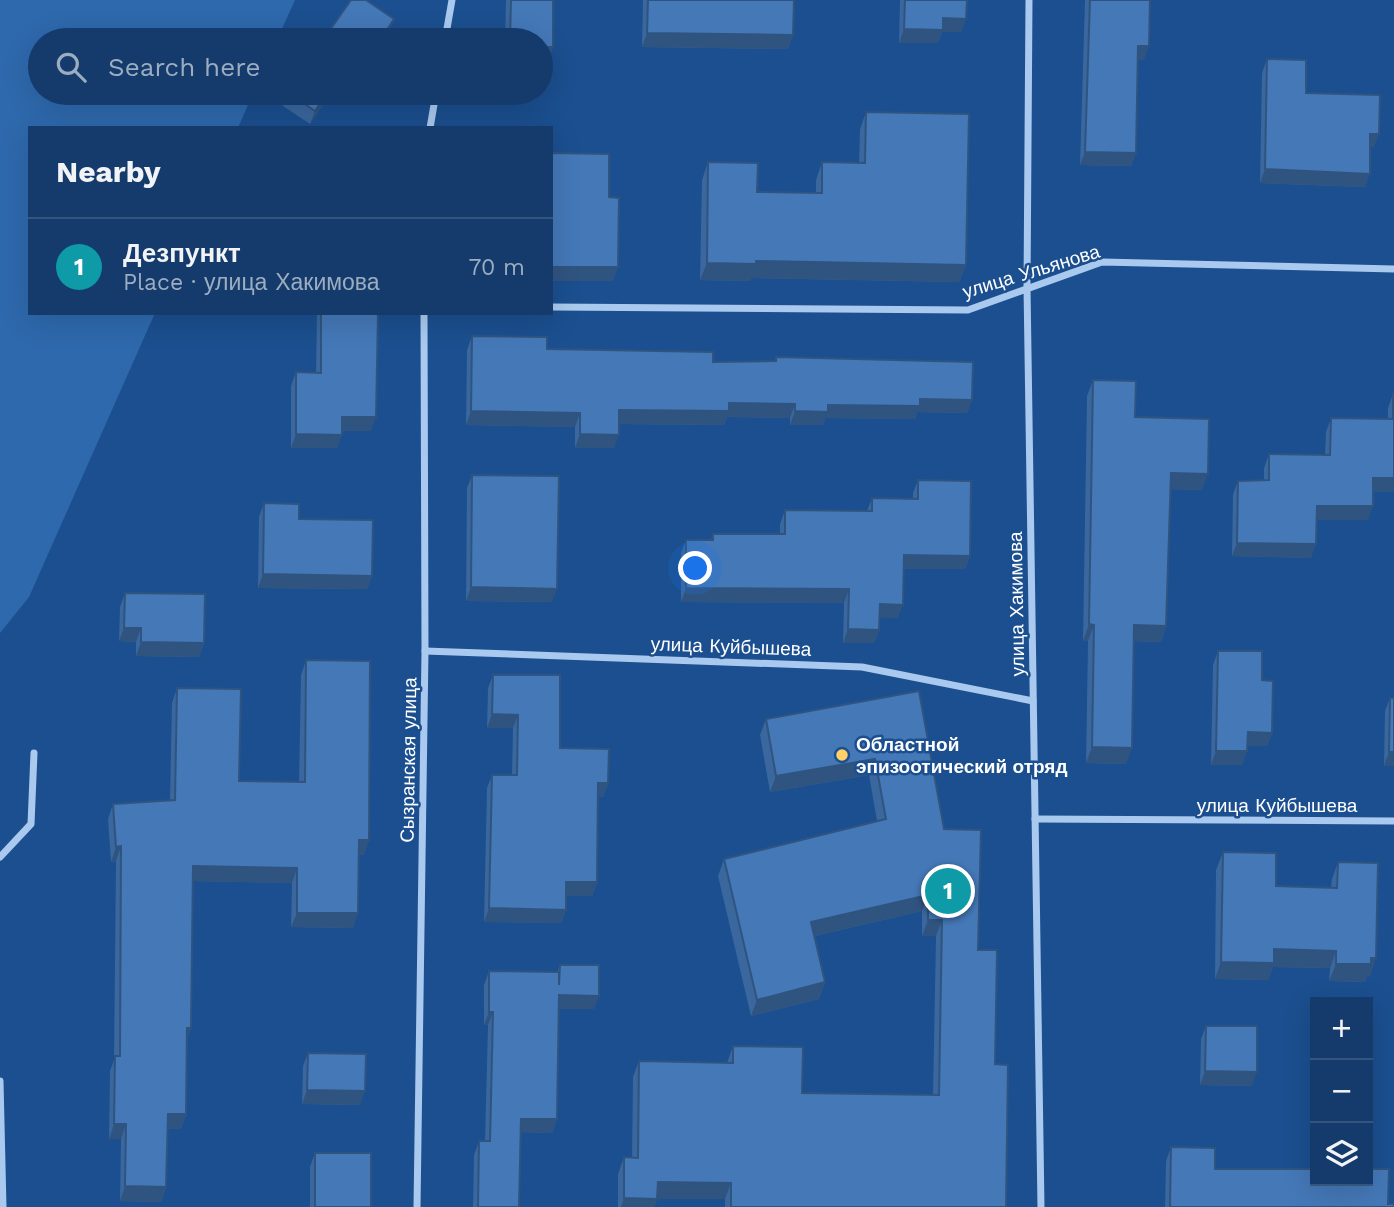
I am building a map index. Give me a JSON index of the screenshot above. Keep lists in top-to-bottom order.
{
  "streets": {
    "street": [
      "улица Ульянова",
      "улица Хакимова",
      "улица Куйбышева",
      "Сызранская улица"
    ]
  },
  "crossings": [
    ["улица Ульянова", "улица Хакимова"],
    ["улица Хакимова", "улица Куйбышева"],
    ["улица Куйбышева", "Сызранская улица"]
  ],
  "places": ["Областной эпизоотический отряд"],
  "page": {
    "search": "Search here",
    "heading": "Nearby",
    "list": [
      {
        "mark": "1",
        "name": "Дезпункт",
        "note": "Place · улица Хакимова",
        "value": "70 m"
      }
    ],
    "pins": "1",
    "map_buttons": ["+", "−"]
  }
}
